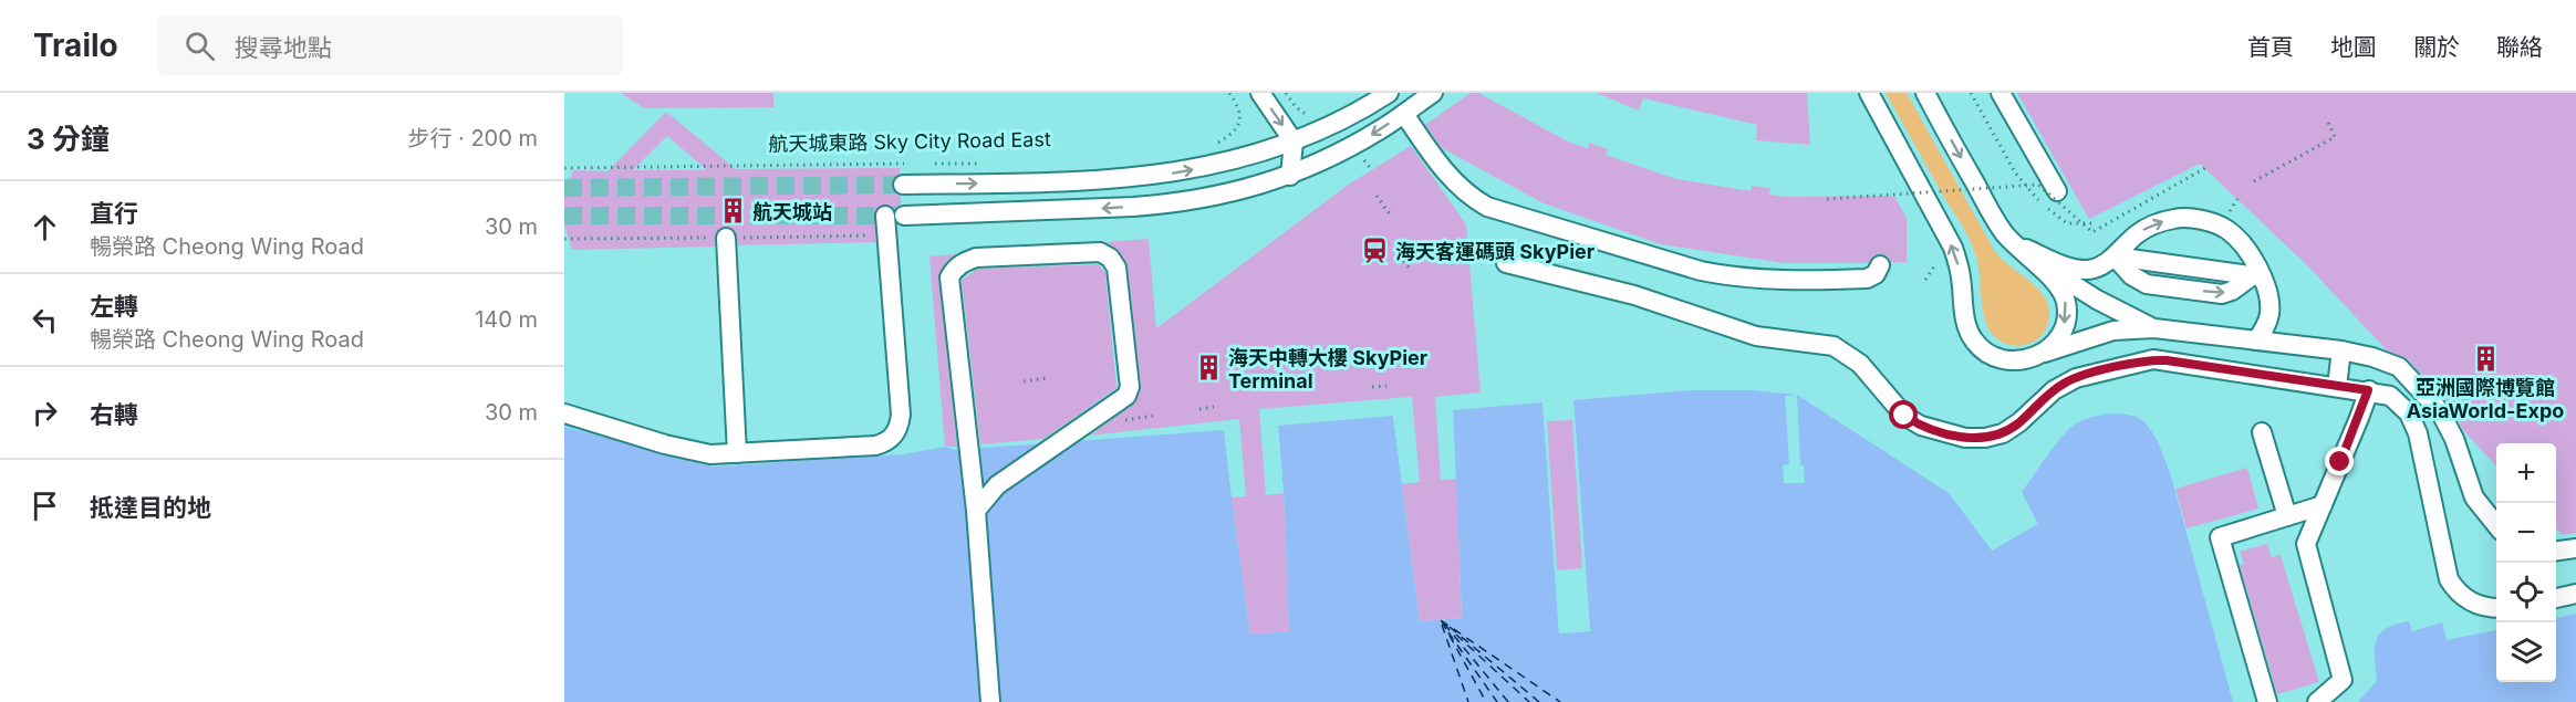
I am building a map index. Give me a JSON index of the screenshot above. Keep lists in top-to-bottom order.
{
  "streets": {
    "path": ["航天城東路 Sky City Road East"]
  },
  "places": {
    "building": ["航天城站", "亞洲國際博覽館 AsiaWorld-Expo", "海天中轉大樓 SkyPier Terminal"],
    "station": ["海天客運碼頭 SkyPier"]
  },
  "page": {
    "header": "Trailo",
    "search": "搜尋地點",
    "nav": [
      "首頁",
      "地圖",
      "關於",
      "聯絡"
    ],
    "heading": ["3 分鐘", "步行 · 200 m"],
    "list": [
      ["直行", "暢榮路 Cheong Wing Road", "30 m"],
      ["左轉", "暢榮路 Cheong Wing Road", "140 m"],
      ["右轉", "30 m"],
      "抵達目的地"
    ],
    "map_buttons": ["+", "−"]
  }
}
